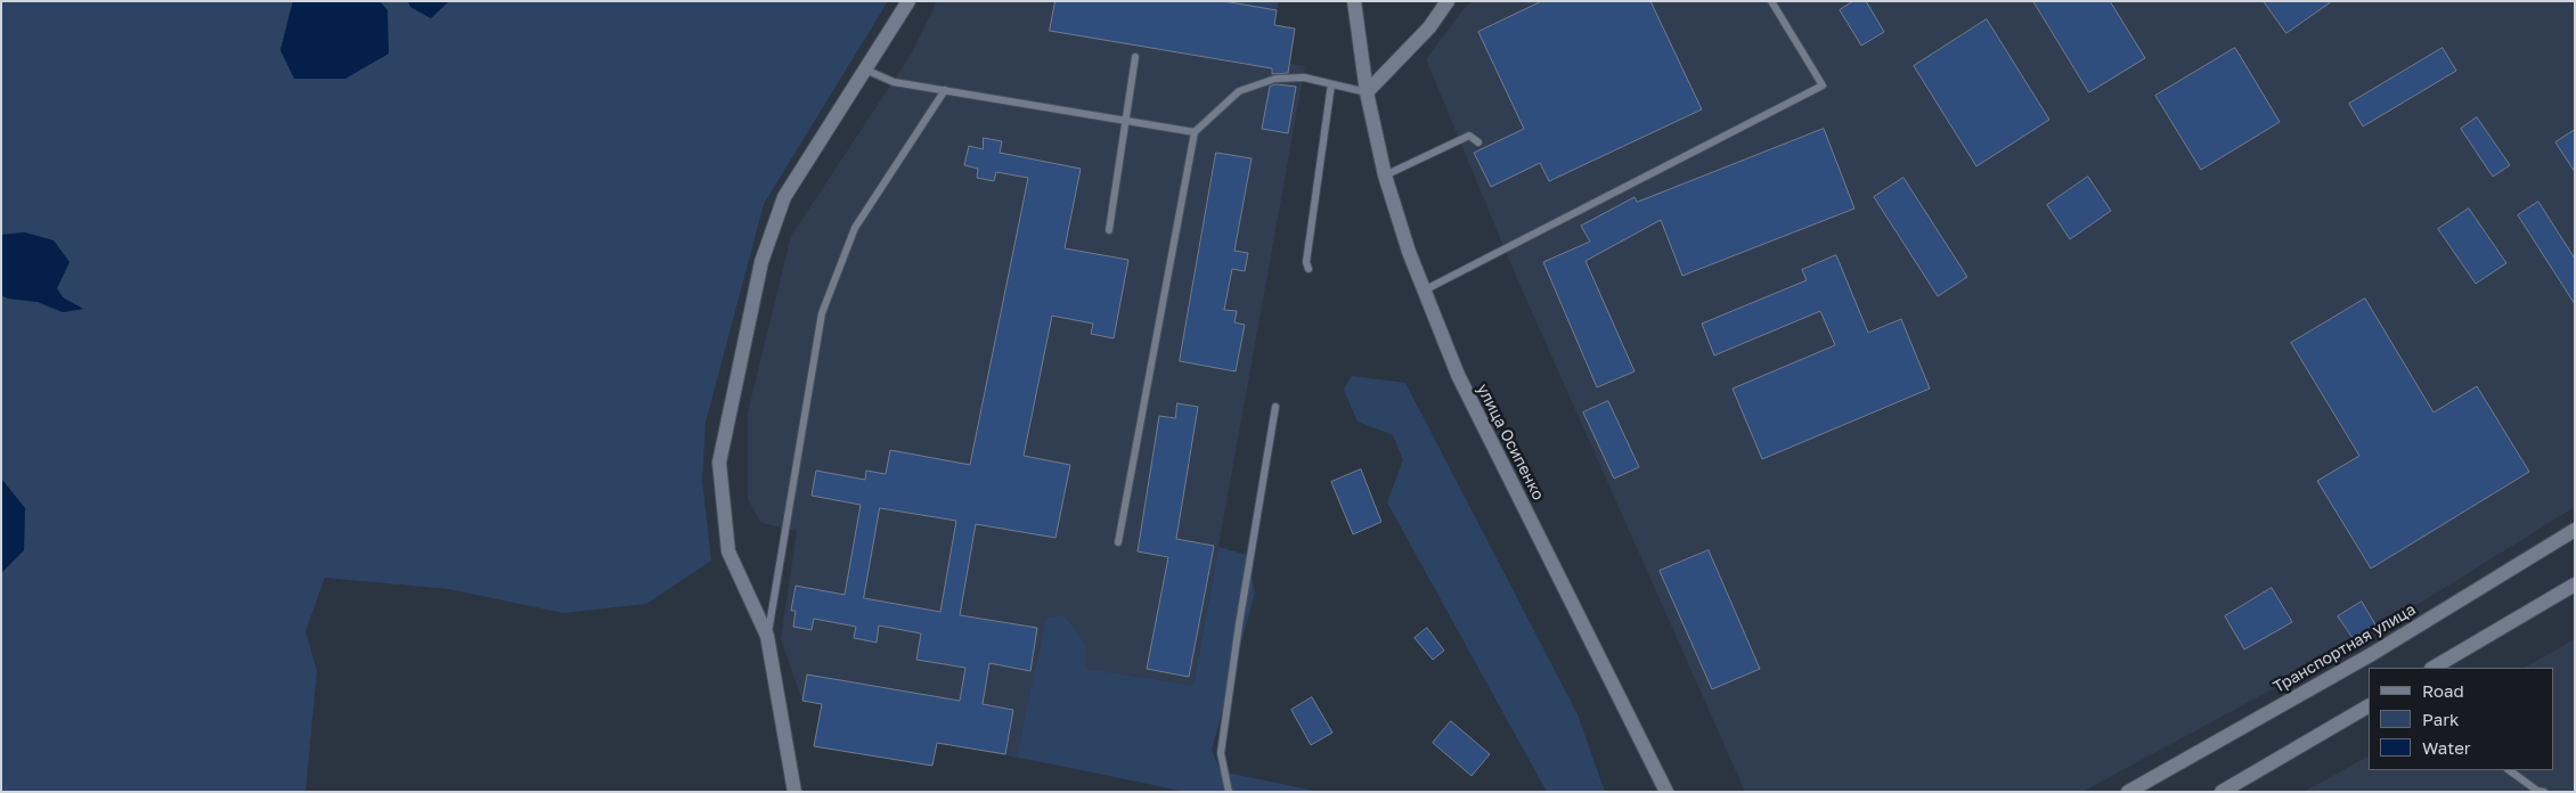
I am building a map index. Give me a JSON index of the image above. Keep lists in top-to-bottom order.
{
  "streets": {
    "street": ["улица Осипенко", "Транспортная улица"]
  },
  "legend": ["Road", "Park", "Water"]
}
